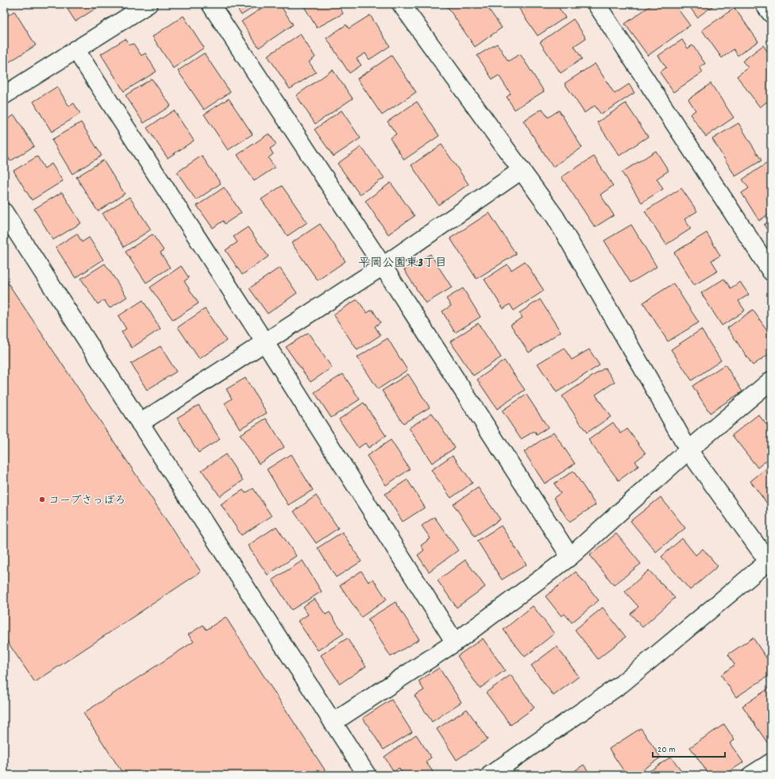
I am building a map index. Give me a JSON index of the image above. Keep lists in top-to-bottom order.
{
  "districts": ["平岡公園東3丁目"],
  "places": ["コープさっぽろ"],
  "scale_bar": "20 m"
}
